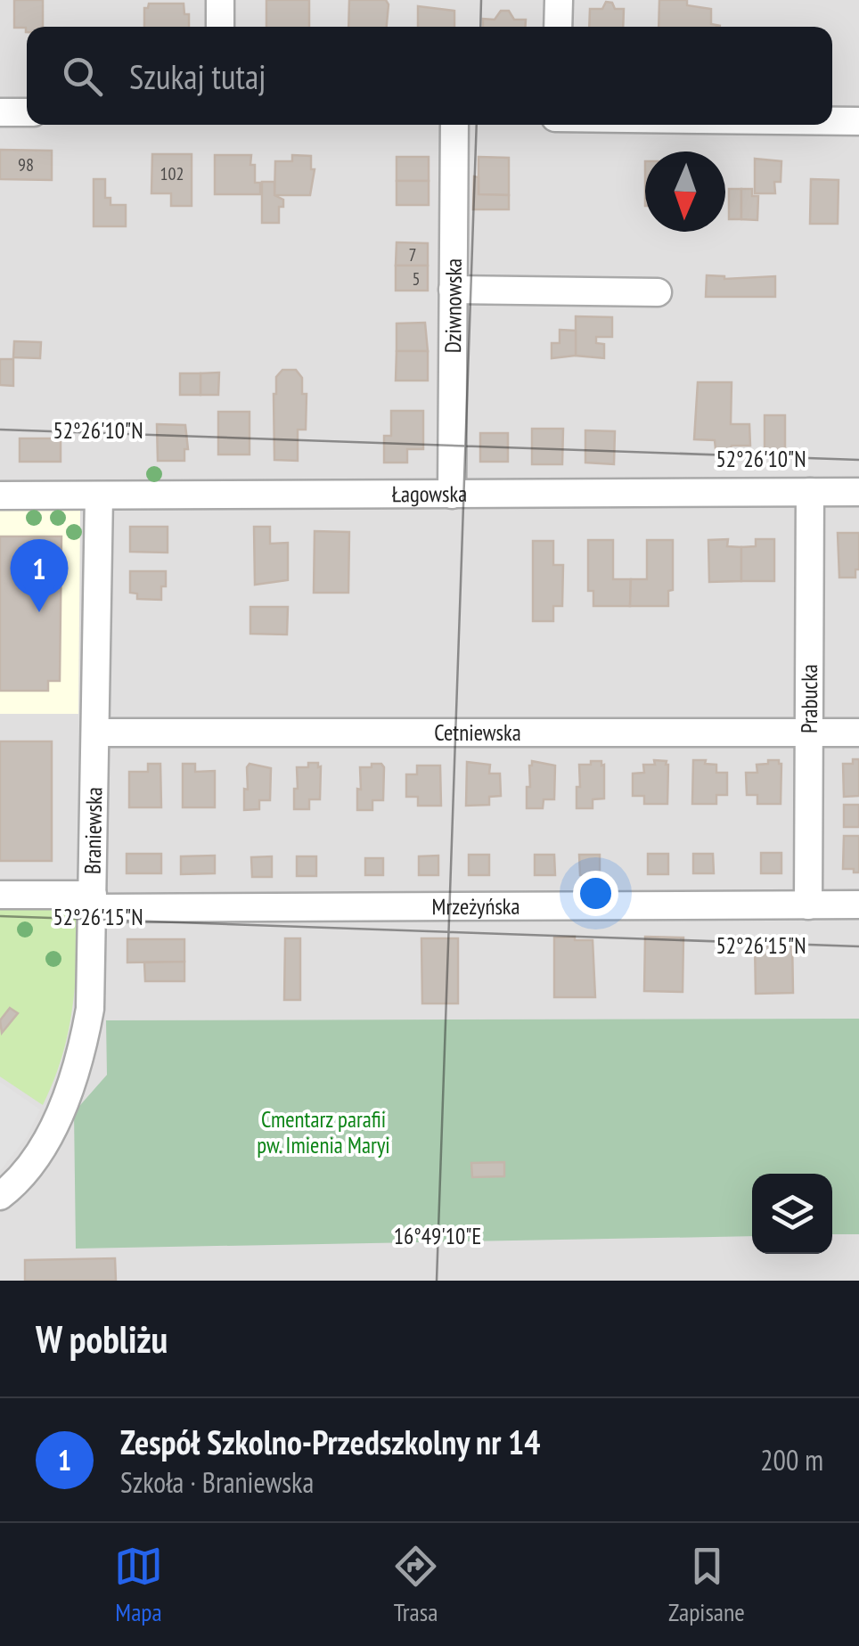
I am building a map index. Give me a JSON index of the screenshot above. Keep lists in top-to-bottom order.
{
  "streets": {
    "street": [
      "Dziwnowska",
      "Łagowska",
      "Prabucka",
      "Cetniewska",
      "Braniewska",
      "Mrzeżyńska"
    ]
  },
  "crossings": [
    ["Dziwnowska", "Łagowska"],
    ["Łagowska", "Prabucka"],
    ["Łagowska", "Braniewska"],
    ["Prabucka", "Cetniewska"],
    ["Prabucka", "Mrzeżyńska"],
    ["Cetniewska", "Braniewska"],
    ["Braniewska", "Mrzeżyńska"]
  ],
  "parks": ["Cmentarz parafii pw. Imienia Maryi"],
  "house_numbers": [
    "98",
    "102",
    "7",
    "5"
  ],
  "north": "bottom",
  "page": {
    "search": "Szukaj tutaj",
    "pins": "1",
    "heading": "W pobliżu",
    "list": [
      {
        "mark": "1",
        "name": "Zespół Szkolno-Przedszkolny nr 14",
        "note": "Szkoła · Braniewska",
        "value": "200 m"
      }
    ],
    "nav": ["Mapa", "Trasa", "Zapisane"]
  },
  "coordinates": ["52°26'10\"N", "52°26'15\"N", "16°49'10\"E"]
}
